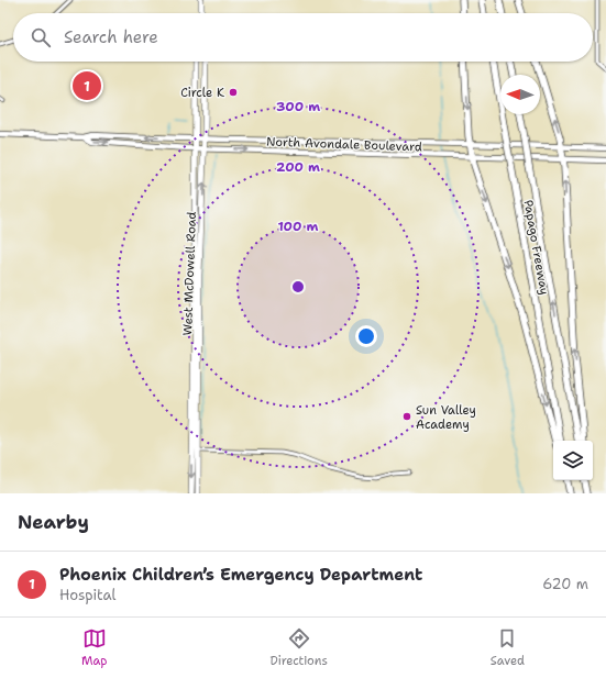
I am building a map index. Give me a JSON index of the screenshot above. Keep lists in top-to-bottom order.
{
  "streets": {
    "highway": ["Papago Freeway"],
    "main road": ["North Avondale Boulevard", "West McDowell Road"]
  },
  "crossings": [
    ["North Avondale Boulevard", "West McDowell Road"]
  ],
  "places": ["Circle K", "Sun Valley Academy"],
  "north": "left",
  "page": {
    "search": "Search here",
    "pins": "1",
    "heading": "Nearby",
    "list": [
      {
        "mark": "1",
        "name": "Phoenix Children’s Emergency Department",
        "note": "Hospital",
        "value": "620 m"
      }
    ],
    "nav": ["Map", "Directions", "Saved"]
  },
  "rings": ["300 m", "200 m", "100 m"]
}
